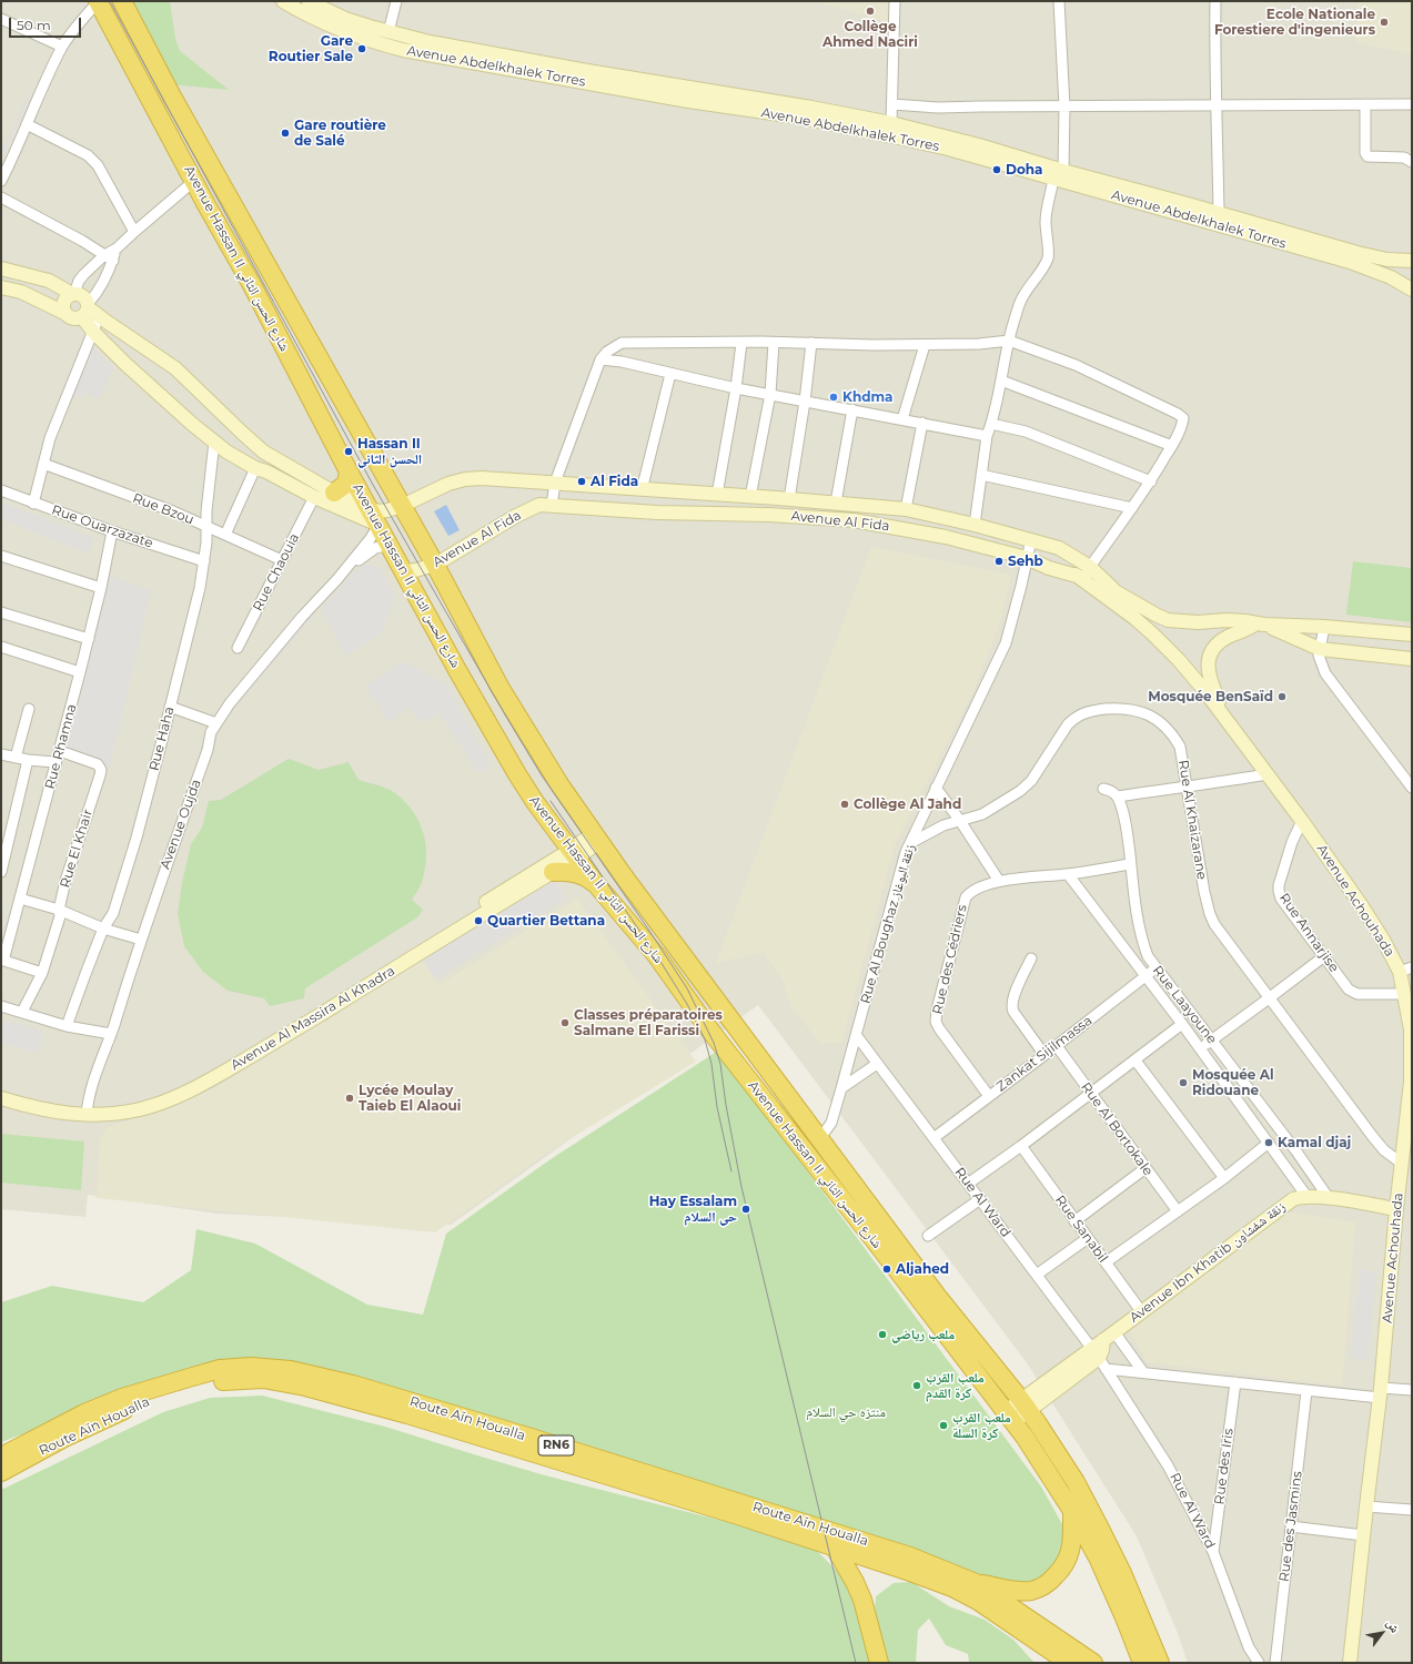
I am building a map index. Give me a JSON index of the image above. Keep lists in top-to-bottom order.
{
  "streets": {
    "highway": ["Avenue Hassan II شارع الحسن الثاني", "Route Aïn Houalla", "RN6"],
    "main road": [
      "Avenue Abdelkhalek Torres",
      "Avenue Al Fida",
      "Avenue Achouhada",
      "Avenue Al Massira Al Khadra",
      "Avenue Ibn Khatib زنقة شفشاون"
    ],
    "street": [
      "Rue Bzou",
      "Rue Ouarzazate",
      "Rue Chaouia",
      "Rue Haha",
      "Rue Rhamna",
      "Rue Al Khaizarane",
      "Avenue Oujda",
      "Rue El Khair",
      "Rue Al Boughaz زنقة البوغاز",
      "Rue Annarjise",
      "Rue des Cédriers",
      "Rue Laayoune",
      "Zankat Sijilmassa",
      "Rue Al Bortokale",
      "Rue Al Ward",
      "Rue Sanabil",
      "Rue des Iris",
      "Rue des Jasmins"
    ]
  },
  "crossings": [
    ["Avenue Hassan II شارع الحسن الثاني", "Avenue Al Fida"],
    ["Avenue Hassan II شارع الحسن الثاني", "Avenue Oujda"],
    ["Avenue Hassan II شارع الحسن الثاني", "Rue Al Boughaz زنقة البوغاز"],
    ["Avenue Hassan II شارع الحسن الثاني", "Avenue Al Massira Al Khadra"],
    ["Rue Bzou", "Rue Chaouia"],
    ["Rue Bzou", "Rue Haha"],
    ["Avenue Al Fida", "Avenue Oujda"],
    ["Avenue Al Fida", "Avenue Achouhada"],
    ["Avenue Al Fida", "Rue Al Boughaz زنقة البوغاز"],
    ["Rue Ouarzazate", "Rue Haha"],
    ["Rue Ouarzazate", "Rue Rhamna"],
    ["Rue Rhamna", "Rue El Khair"],
    ["Rue Al Khaizarane", "Avenue Achouhada"],
    ["Rue Al Khaizarane", "Rue Al Boughaz زنقة البوغاز"],
    ["Avenue Oujda", "Avenue Al Massira Al Khadra"],
    ["Avenue Achouhada", "Rue Annarjise"],
    ["Avenue Achouhada", "Avenue Ibn Khatib زنقة شفشاون"],
    ["Rue Al Boughaz زنقة البوغاز", "Rue Al Ward"],
    ["Rue des Cédriers", "Rue Laayoune"],
    ["Rue des Cédriers", "Zankat Sijilmassa"],
    ["Rue Laayoune", "Zankat Sijilmassa"],
    ["Rue Laayoune", "Avenue Ibn Khatib زنقة شفشاون"],
    ["Zankat Sijilmassa", "Rue Al Bortokale"],
    ["Zankat Sijilmassa", "Rue Al Ward"],
    ["Rue Al Ward", "Rue des Iris"],
    ["Rue Sanabil", "Avenue Ibn Khatib زنقة شفشاون"]
  ],
  "parks": ["منتزه حي السلام"],
  "places": [
    "Collège Ahmed Naciri",
    "Ecole Nationale Forestiere d'ingenieurs",
    "Gare Routier Sale",
    "Gare routière de Salé",
    "Doha",
    "Khdma",
    "Hassan II الحسن الثاني",
    "Al Fida",
    "Sehb",
    "Mosquée BenSaïd",
    "Collège Al Jahd",
    "Quartier Bettana",
    "Classes préparatoires Salmane El Farissi",
    "Mosquée Al Ridouane",
    "Lycée Moulay Taieb El Alaoui",
    "Kamal djaj",
    "Hay Essalam حي السلام",
    "Aljahed",
    "ملعب رياضي",
    "ملعب القرب كرة القدم",
    "ملعب القرب كرة السلة"
  ],
  "scale_bar": "50 m",
  "north": "top right"
}
